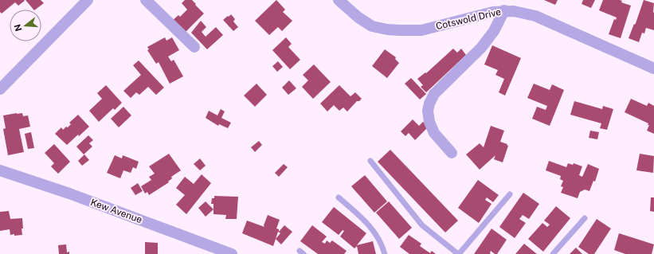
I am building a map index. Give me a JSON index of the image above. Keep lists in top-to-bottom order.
{
  "streets": {
    "street": ["Cotswold Drive", "Kew Avenue"]
  },
  "north": "left"
}
